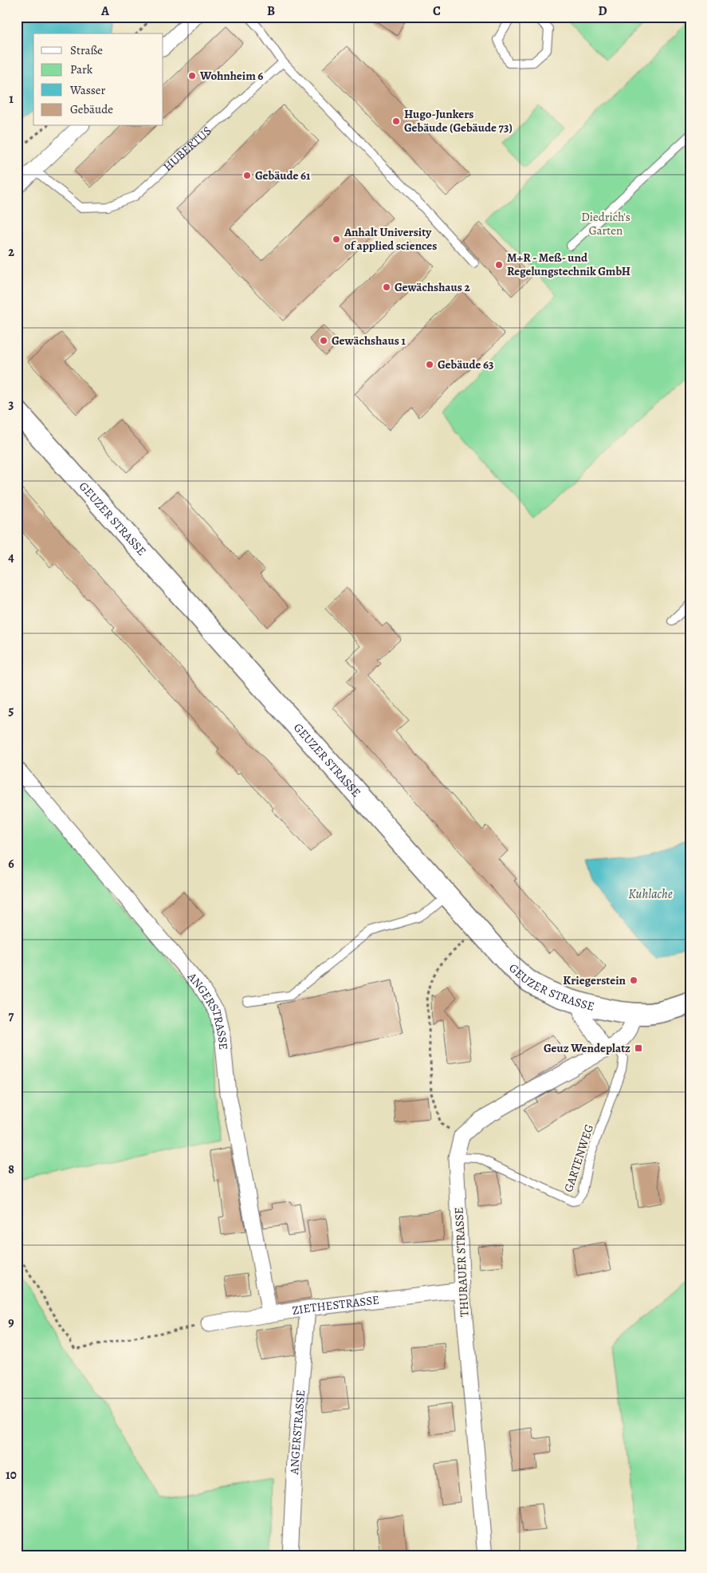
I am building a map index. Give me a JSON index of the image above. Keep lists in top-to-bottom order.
{
  "streets": {
    "main road": ["GEUZER STRASSE"],
    "street": ["ANGERSTRASSE", "THURAUER STRASSE", "ZIETHESTRASSE"],
    "lane": ["HUBERTUS", "GARTENWEG"]
  },
  "crossings": [
    ["ANGERSTRASSE", "ZIETHESTRASSE"],
    ["GARTENWEG", "THURAUER STRASSE"],
    ["THURAUER STRASSE", "ZIETHESTRASSE"]
  ],
  "water": ["Kuhlache"],
  "parks": ["Diedrich's Garten"],
  "places": {
    "other": [
      "Wohnheim 6",
      "Hugo-Junkers Gebäude (Gebäude 73)",
      "Gebäude 61",
      "Anhalt University of applied sciences",
      "M+R - Meß- und Regelungstechnik GmbH",
      "Gewächshaus 2",
      "Gewächshaus 1",
      "Gebäude 63",
      "Kriegerstein"
    ],
    "transit": ["Geuz Wendeplatz"]
  },
  "legend": [
    "Straße",
    "Park",
    "Wasser",
    "Gebäude"
  ],
  "grid": {
    "columns": [
      "A",
      "B",
      "C",
      "D"
    ],
    "rows": [
      "1",
      "2",
      "3",
      "4",
      "5",
      "6",
      "7",
      "8",
      "9",
      "10"
    ]
  }
}
